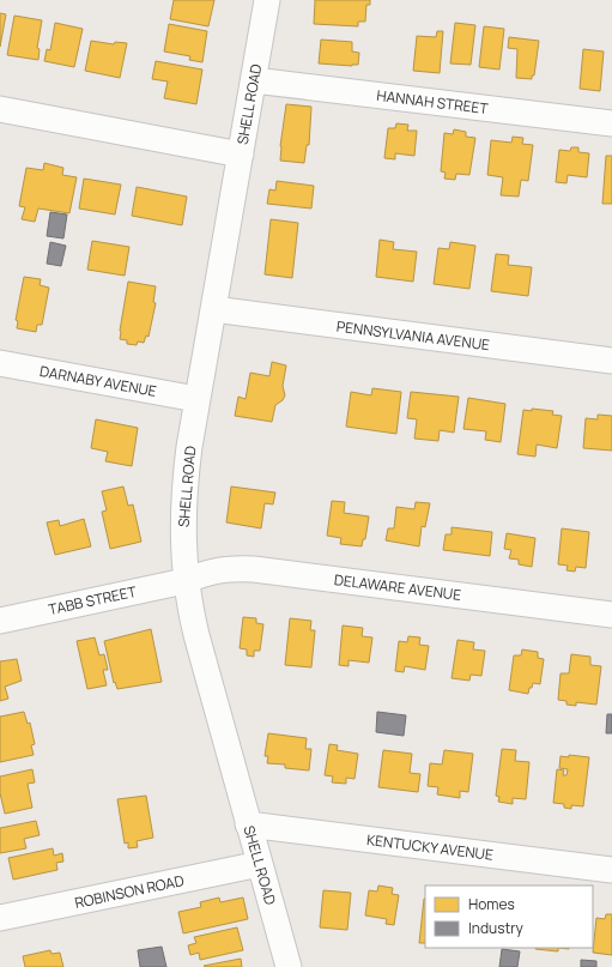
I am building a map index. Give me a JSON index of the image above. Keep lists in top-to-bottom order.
{
  "streets": {
    "street": [
      "HANNAH STREET",
      "SHELL ROAD",
      "PENNSYLVANIA AVENUE",
      "DARNABY AVENUE",
      "DELAWARE AVENUE",
      "TABB STREET",
      "KENTUCKY AVENUE",
      "ROBINSON ROAD"
    ]
  },
  "crossings": [
    ["HANNAH STREET", "SHELL ROAD"],
    ["SHELL ROAD", "PENNSYLVANIA AVENUE"],
    ["SHELL ROAD", "DARNABY AVENUE"],
    ["SHELL ROAD", "DELAWARE AVENUE"],
    ["SHELL ROAD", "TABB STREET"],
    ["SHELL ROAD", "KENTUCKY AVENUE"],
    ["SHELL ROAD", "ROBINSON ROAD"],
    ["DELAWARE AVENUE", "TABB STREET"]
  ],
  "legend": ["Homes", "Industry"]
}
